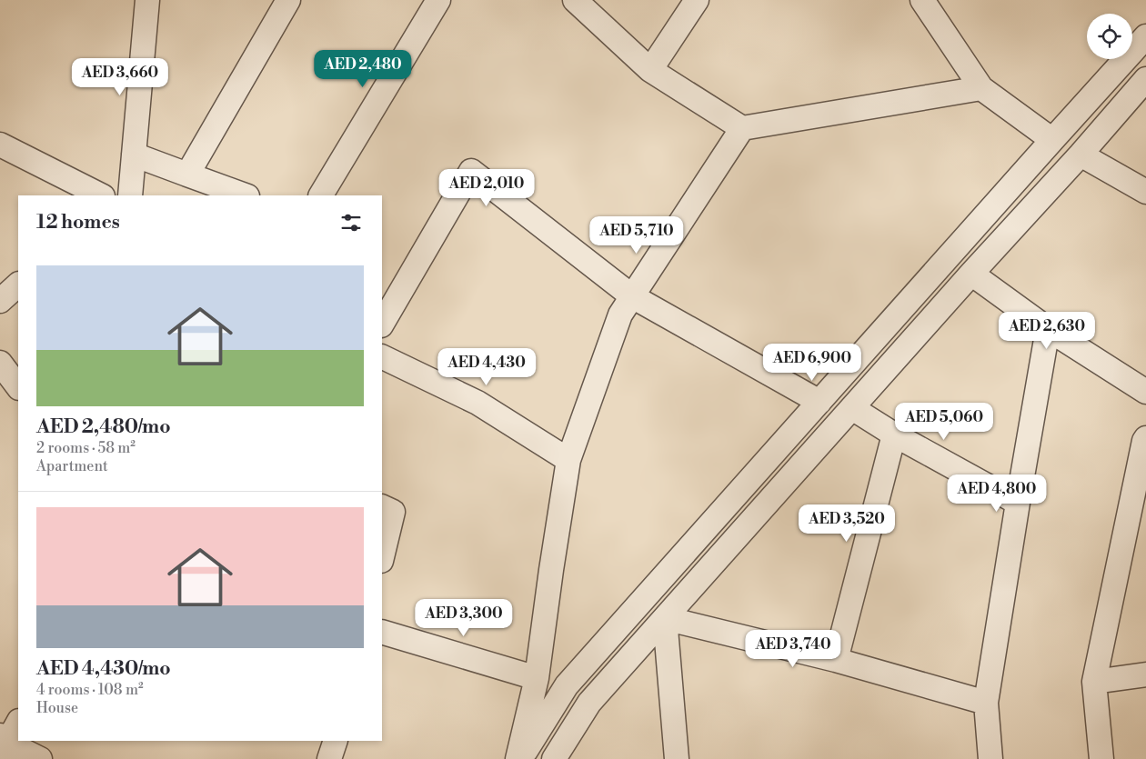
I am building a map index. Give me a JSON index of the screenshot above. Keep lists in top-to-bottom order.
{
  "page": {
    "price": [
      "AED 2,480",
      "AED 3,660",
      "AED 2,010",
      "AED 5,710",
      "AED 2,630",
      "AED 6,900",
      "AED 4,430",
      "AED 5,060",
      "AED 4,800",
      "AED 3,520",
      "AED 3,300",
      "AED 3,740"
    ],
    "heading": "12 homes",
    "list": [
      {
        "name": "AED 2,480/mo",
        "note": "2 rooms · 58 m² · Apartment"
      },
      {
        "name": "AED 4,430/mo",
        "note": "4 rooms · 108 m² · House"
      }
    ]
  }
}
